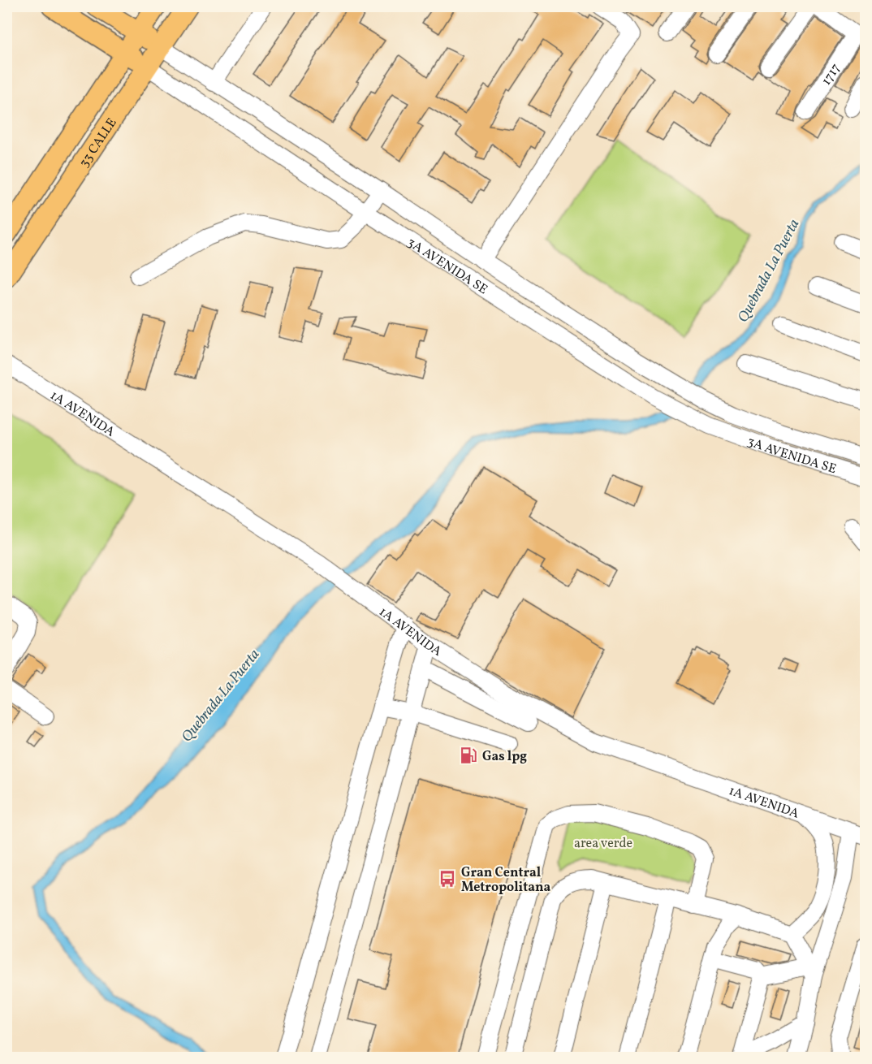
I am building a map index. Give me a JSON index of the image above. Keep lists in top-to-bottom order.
{
  "streets": {
    "main road": ["33 CALLE", "3A AVENIDA SE"],
    "street": ["1717", "1A AVENIDA"]
  },
  "crossings": [
    ["33 CALLE", "3A AVENIDA SE"]
  ],
  "water": ["Quebrada La Puerta"],
  "parks": ["area verde"],
  "places": {
    "fuel station": ["Gas lpg"],
    "bus stop": ["Gran Central Metropolitana"]
  }
}
